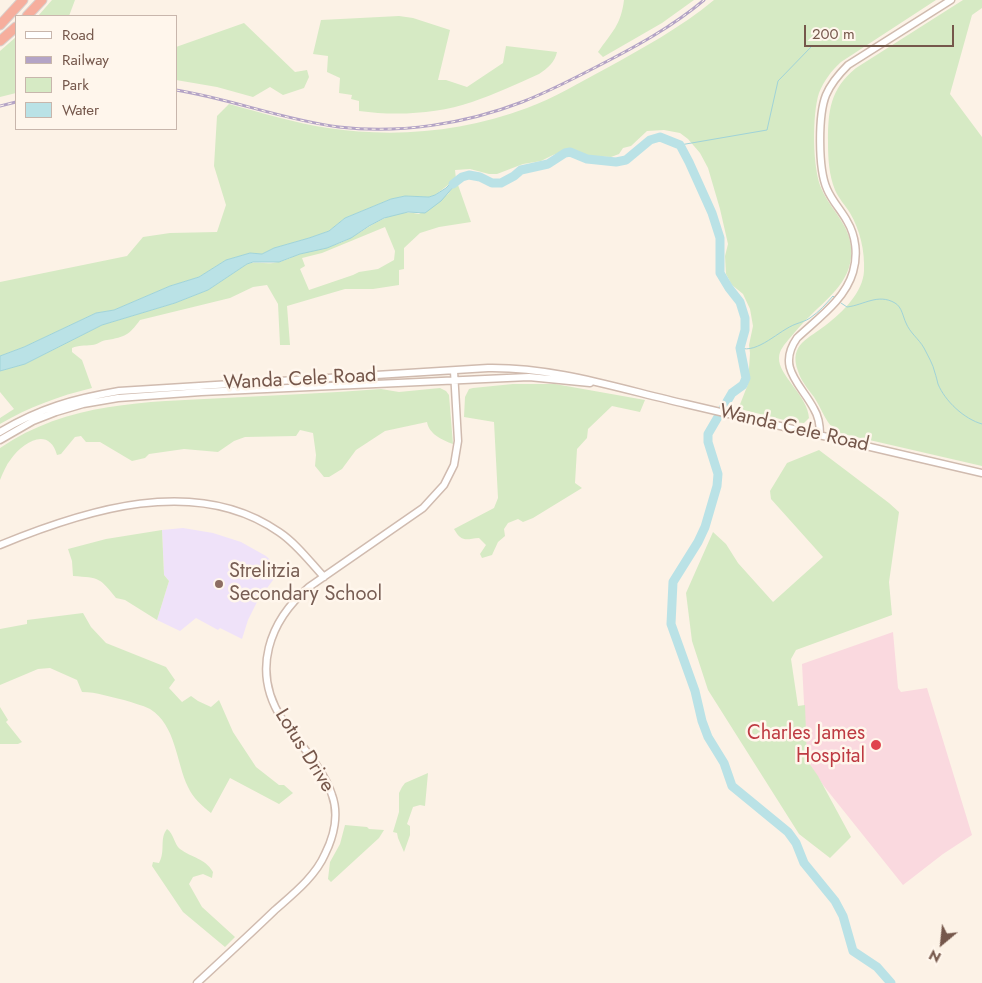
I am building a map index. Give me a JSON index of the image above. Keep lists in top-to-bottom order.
{
  "streets": {
    "street": ["Wanda Cele Road", "Lotus Drive"]
  },
  "crossings": [
    ["Wanda Cele Road", "Lotus Drive"]
  ],
  "places": ["Strelitzia Secondary School", "Charles James Hospital"],
  "legend": [
    "Road",
    "Railway",
    "Park",
    "Water"
  ],
  "scale_bar": "200 m",
  "north": "bottom left"
}
